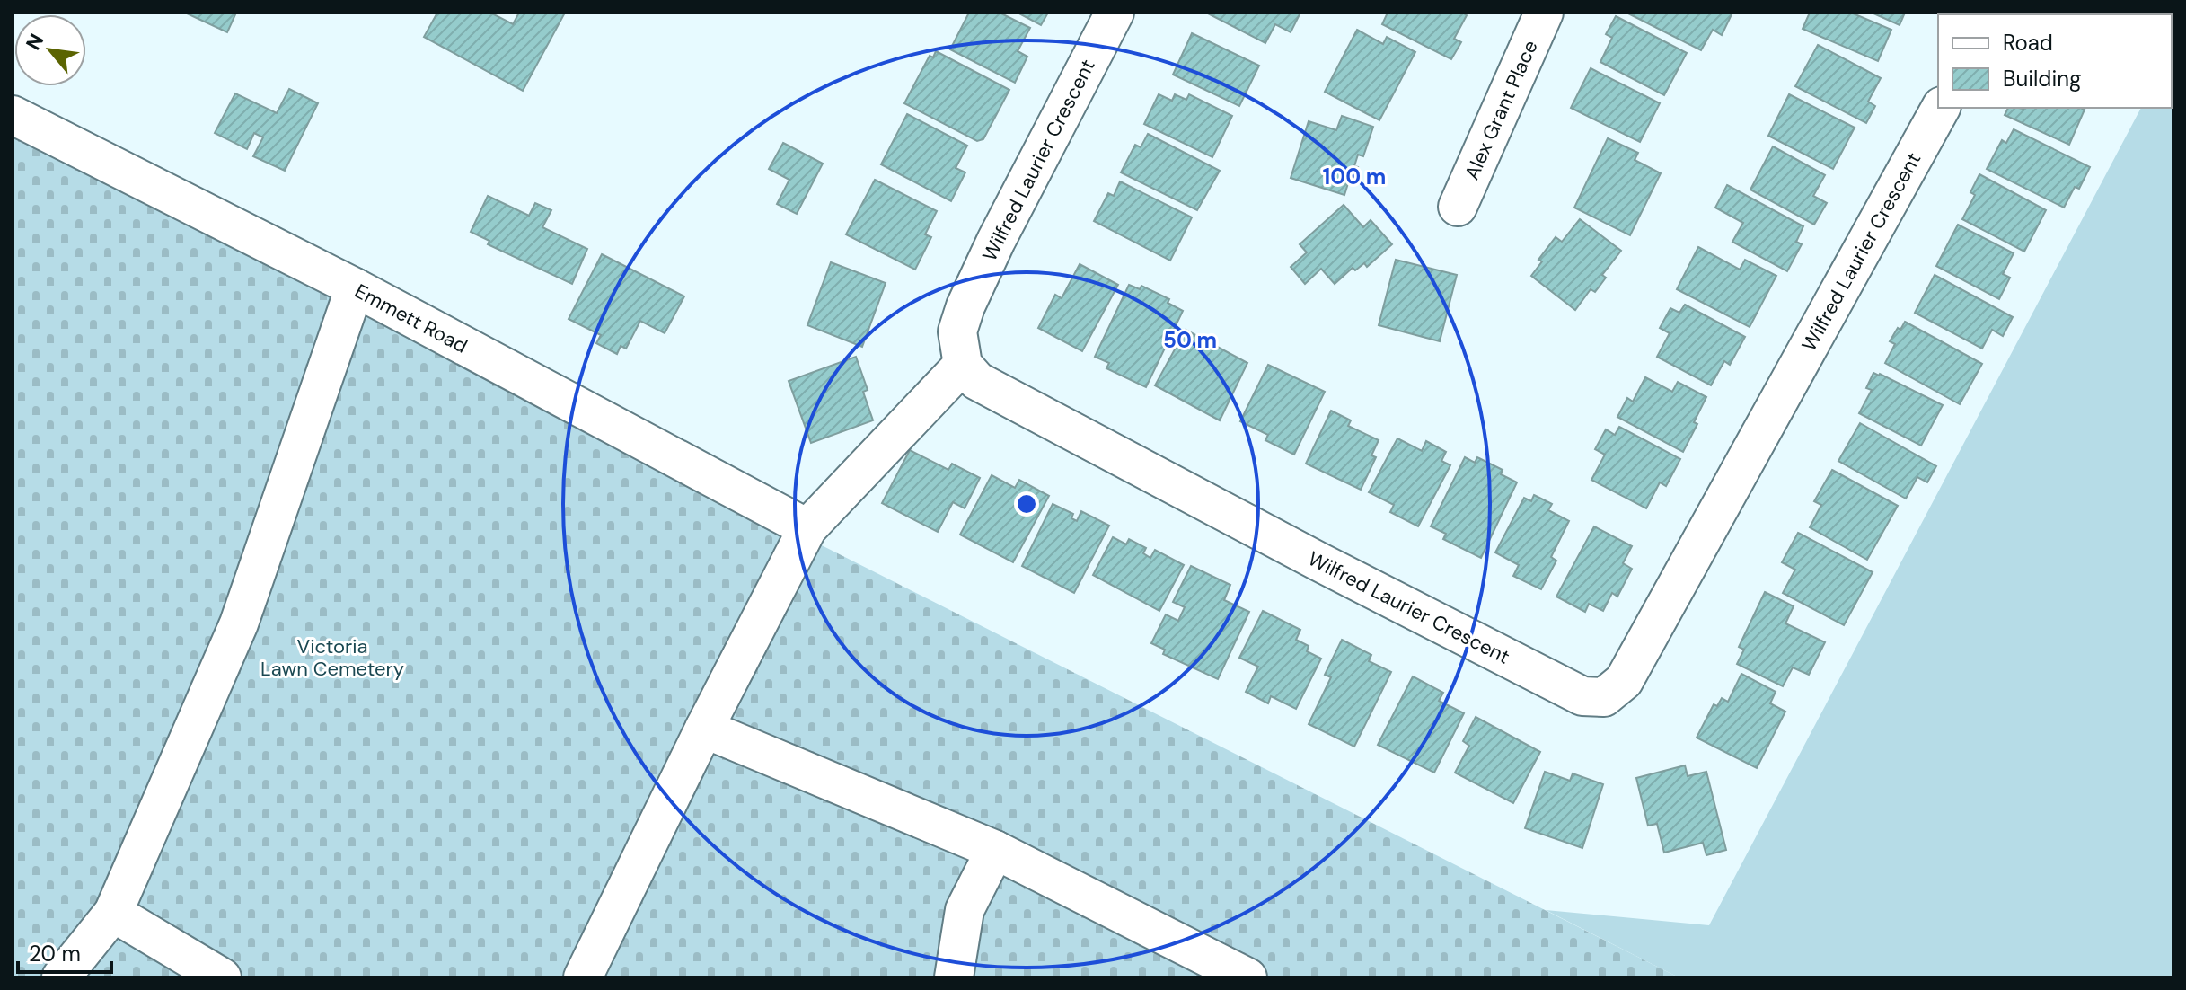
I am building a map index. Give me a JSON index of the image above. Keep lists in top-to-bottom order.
{
  "streets": {
    "street": ["Alex Grant Place", "Wilfred Laurier Crescent", "Emmett Road"]
  },
  "parks": ["Victoria Lawn Cemetery"],
  "legend": ["Road", "Building"],
  "scale_bar": "20 m",
  "north": "top left",
  "rings": ["100 m", "50 m"]
}
